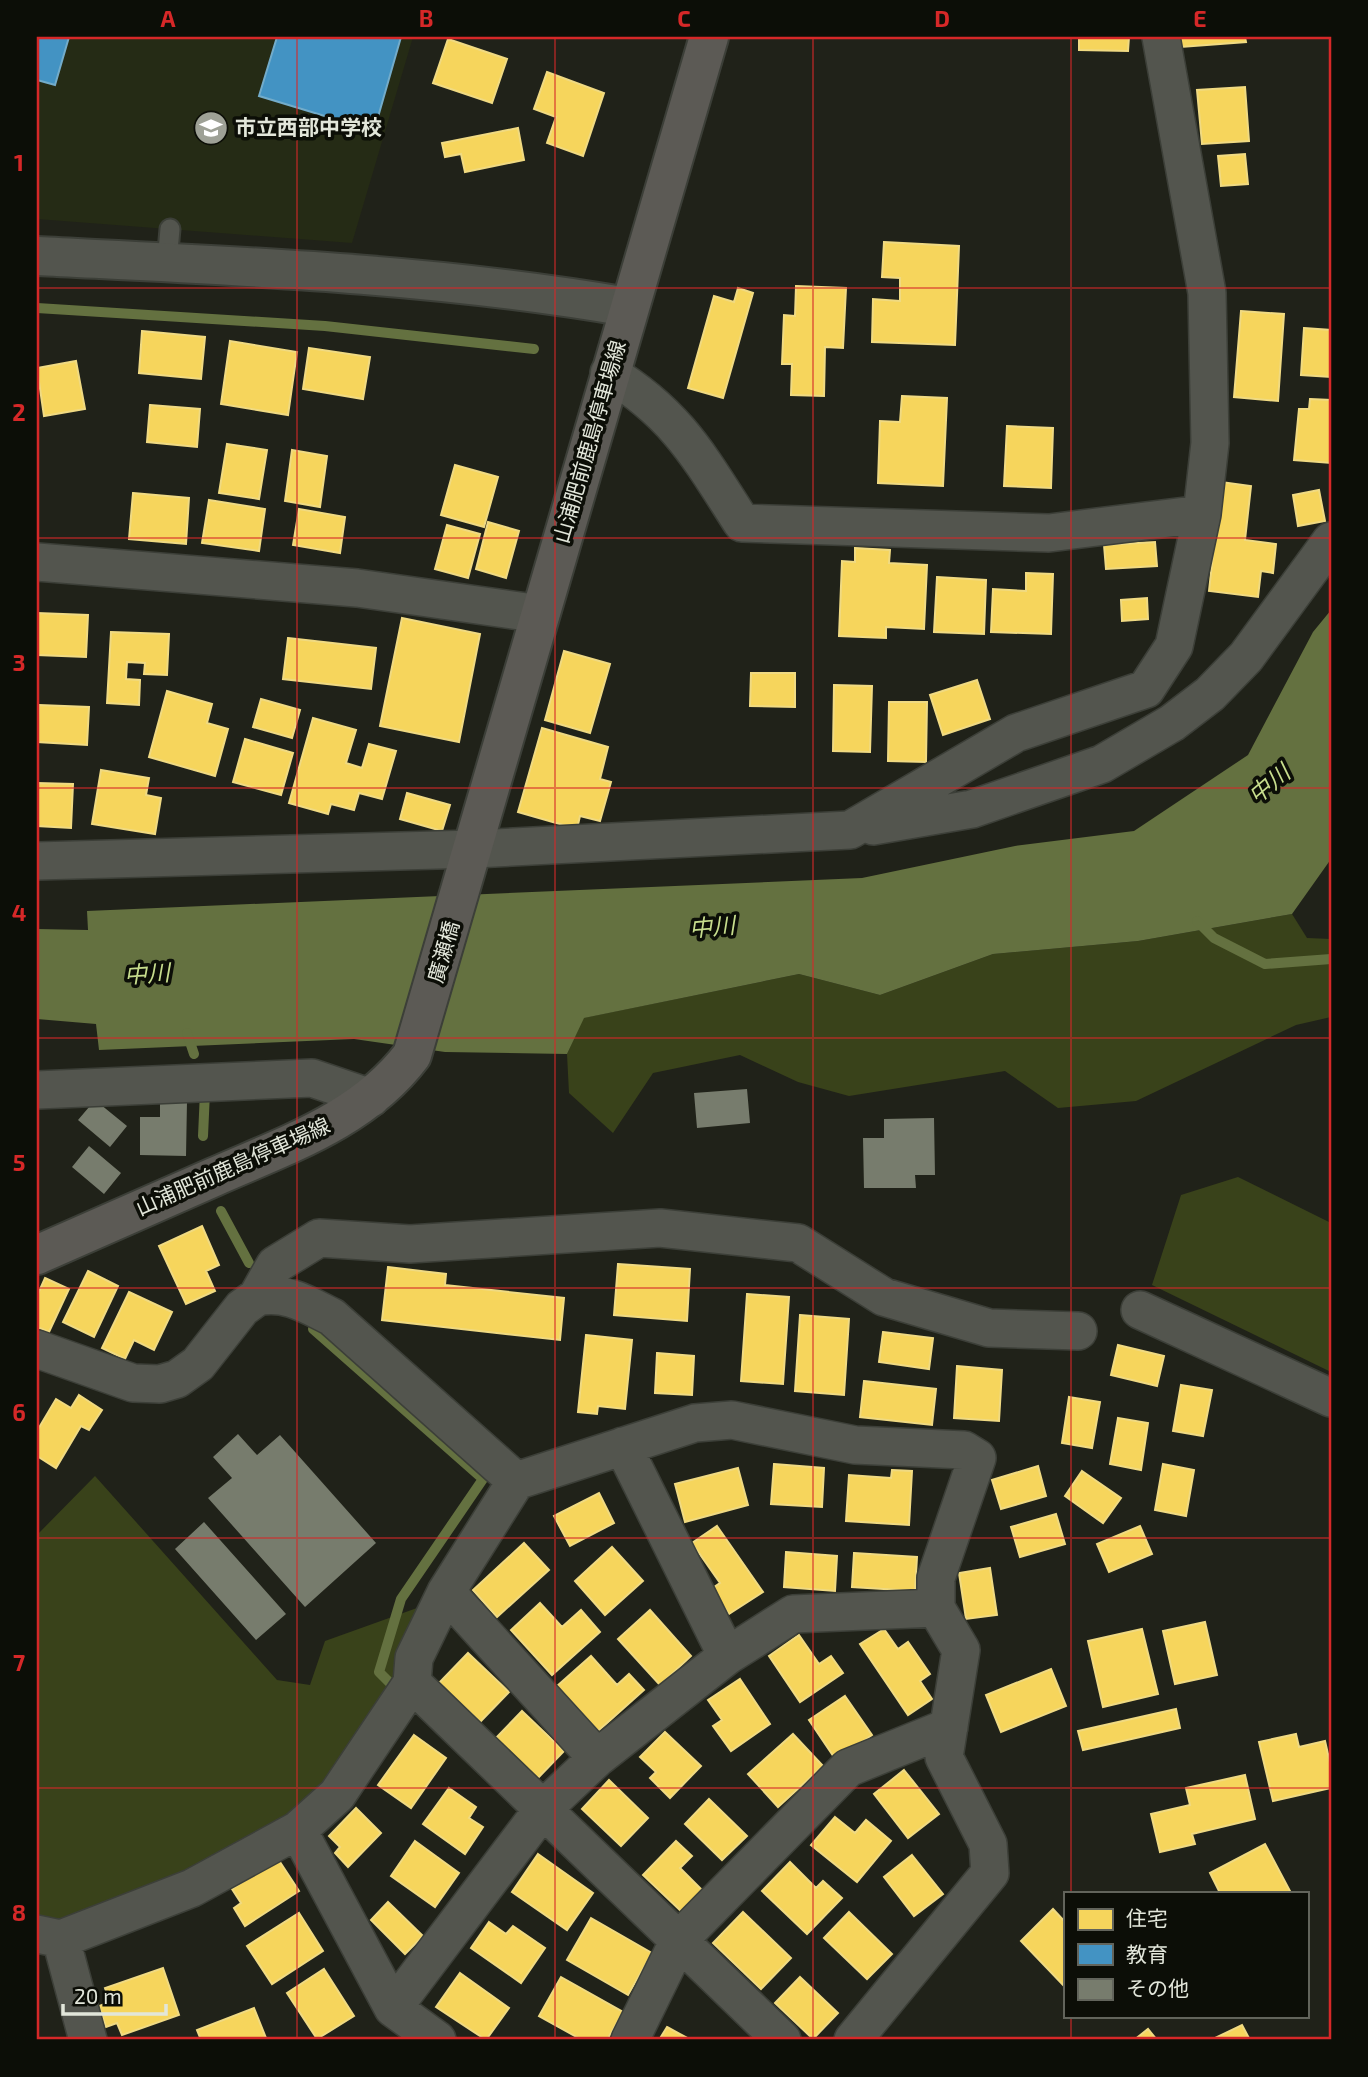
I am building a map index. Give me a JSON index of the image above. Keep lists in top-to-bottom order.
{
  "streets": {
    "main road": ["山浦肥前鹿島停車場線", "廣瀬橋"]
  },
  "crossings": [
    ["山浦肥前鹿島停車場線", "廣瀬橋"]
  ],
  "water": ["中川"],
  "places": {
    "school or university": ["市立西部中学校"]
  },
  "legend": ["住宅", "教育", "その他"],
  "scale_bar": "20 m",
  "grid": {
    "columns": [
      "A",
      "B",
      "C",
      "D",
      "E"
    ],
    "rows": [
      "1",
      "2",
      "3",
      "4",
      "5",
      "6",
      "7",
      "8"
    ]
  }
}
